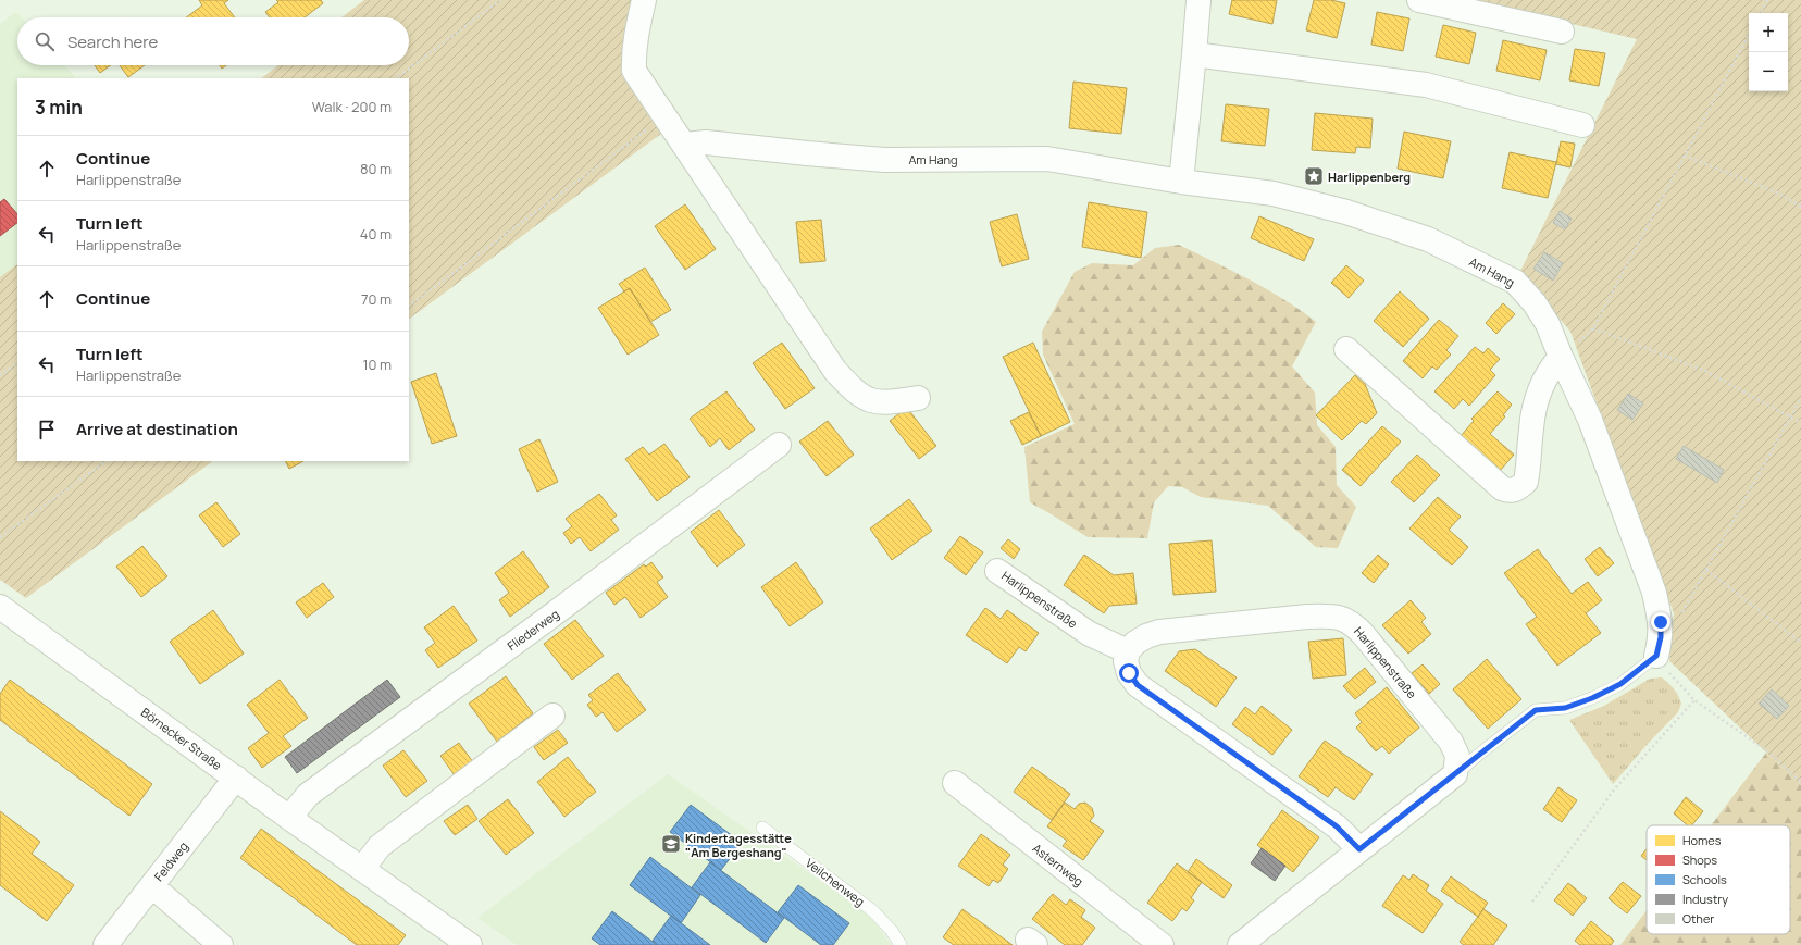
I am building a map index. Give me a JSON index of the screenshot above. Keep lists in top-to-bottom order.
{
  "streets": {
    "street": [
      "Am Hang",
      "Harlippenstraße",
      "Fliederweg",
      "Börnecker Straße",
      "Feldweg",
      "Asternweg"
    ],
    "lane": ["Veilchenweg"]
  },
  "crossings": [
    ["Fliederweg", "Börnecker Straße"],
    ["Börnecker Straße", "Feldweg"]
  ],
  "places": {
    "place": ["Harlippenberg"],
    "school or university": ["Kindertagesstätte \"Am Bergeshang\""]
  },
  "legend": [
    "Homes",
    "Shops",
    "Schools",
    "Industry",
    "Other"
  ],
  "page": {
    "map_buttons": ["+", "−"],
    "search": "Search here",
    "heading": ["3 min", "Walk · 200 m"],
    "list": [
      ["Continue", "Harlippenstraße", "80 m"],
      ["Turn left", "Harlippenstraße", "40 m"],
      ["Continue", "70 m"],
      ["Turn left", "Harlippenstraße", "10 m"],
      "Arrive at destination"
    ]
  }
}
